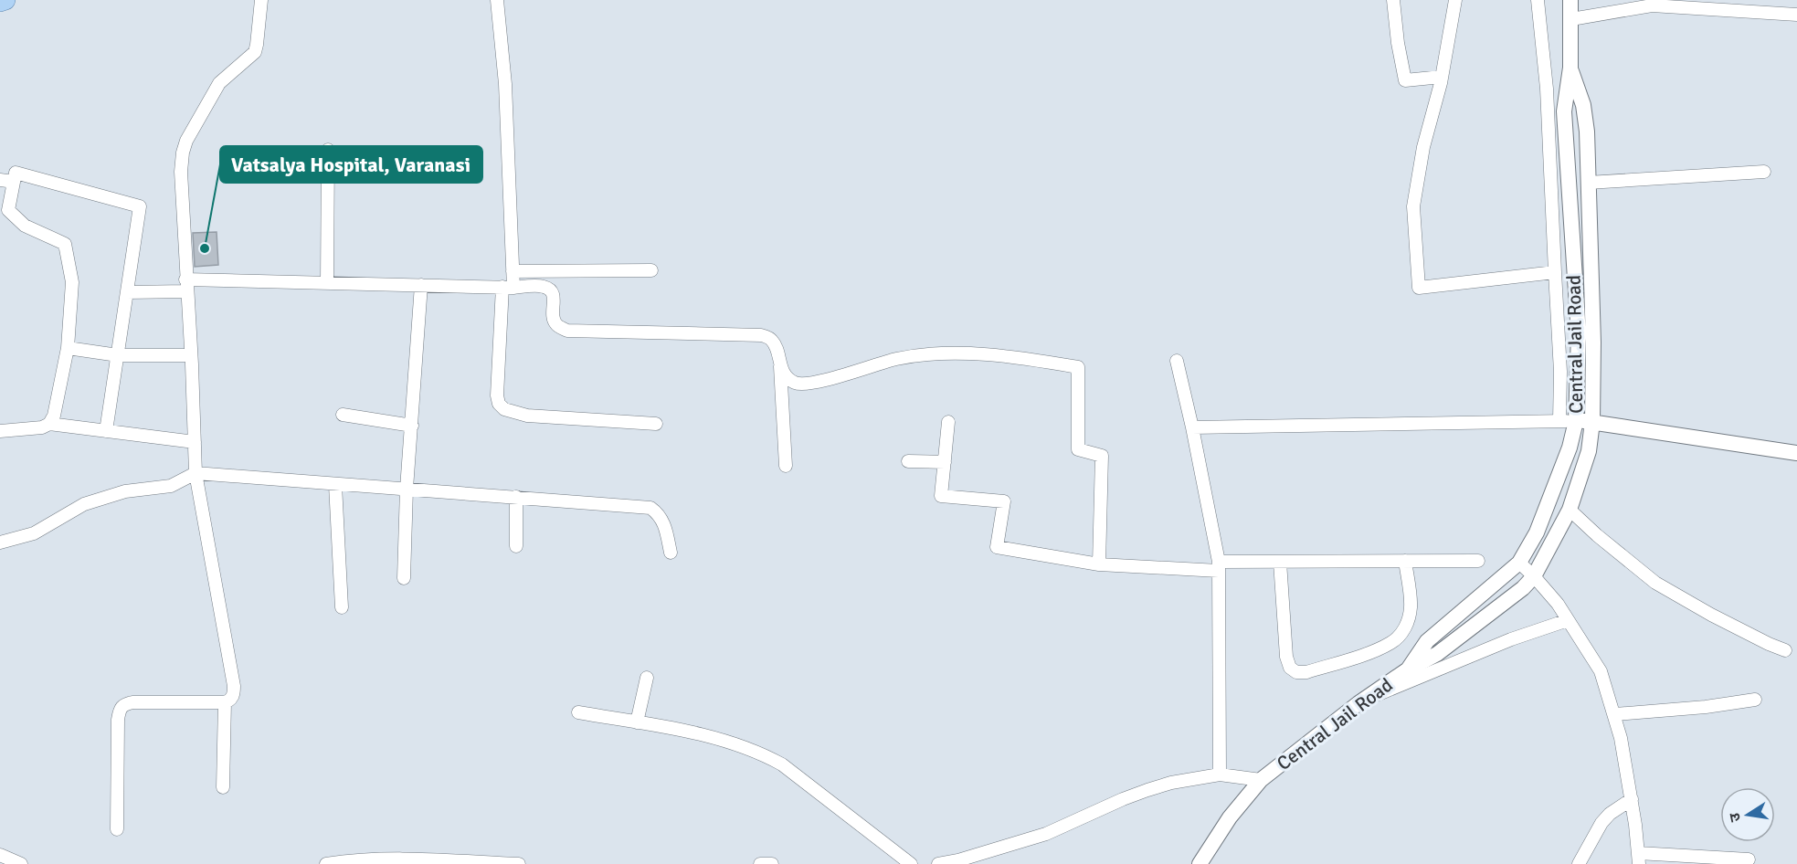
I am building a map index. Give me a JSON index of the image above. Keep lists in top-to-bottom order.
{
  "streets": {
    "street": ["Central Jail Road"]
  },
  "places": ["Vatsalya Hospital, Varanasi"],
  "north": "left"
}
